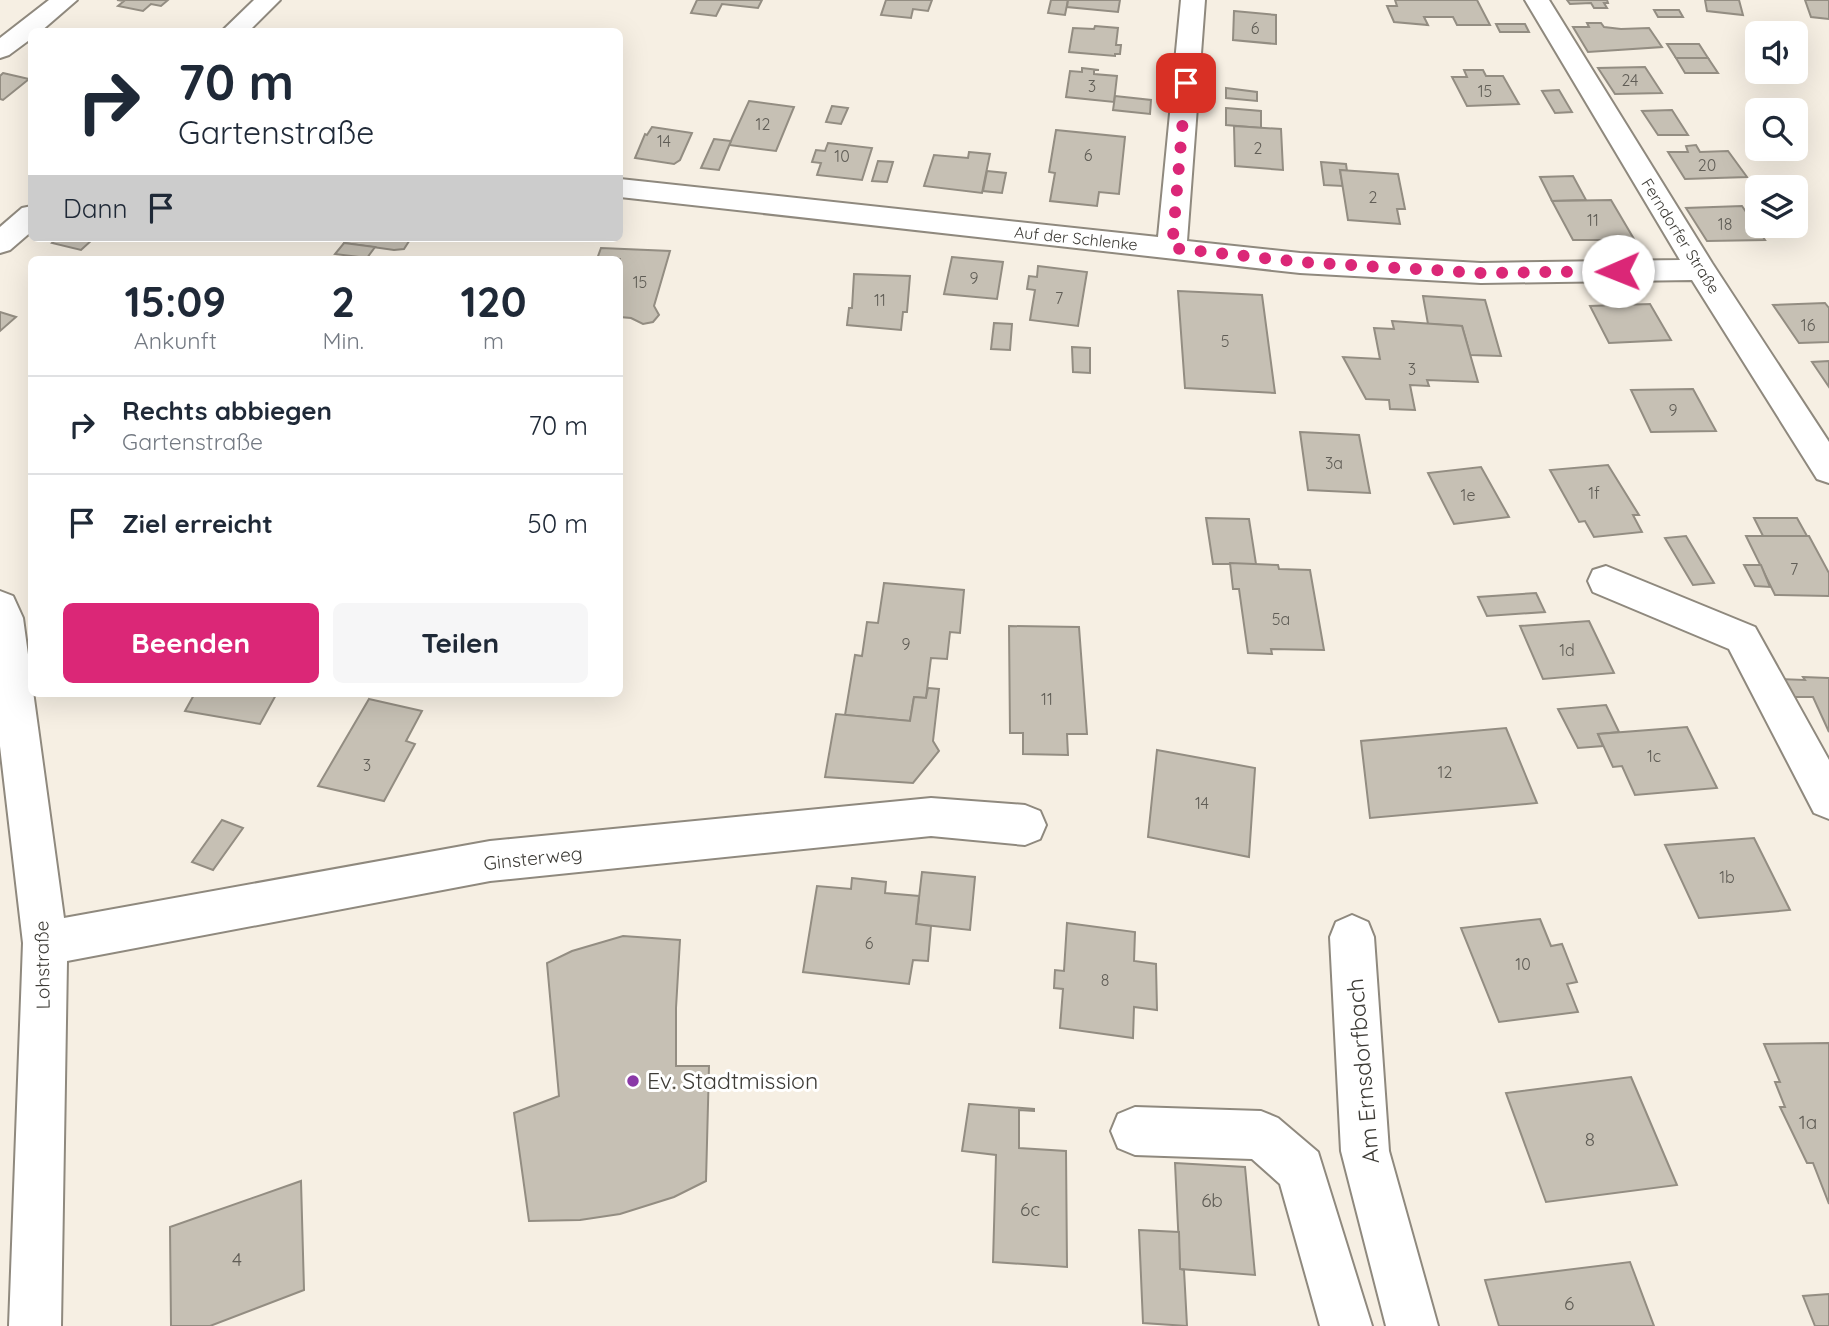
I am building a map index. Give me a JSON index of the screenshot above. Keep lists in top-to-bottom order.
{
  "streets": {
    "street": [
      "Ferndorfer Straße",
      "Auf der Schlenke",
      "Ginsterweg",
      "Lohstraße",
      "Am Ernsdorfbach"
    ]
  },
  "crossings": [
    ["Ferndorfer Straße", "Auf der Schlenke"],
    ["Ginsterweg", "Lohstraße"]
  ],
  "places": ["Ev. Stadtmission"],
  "house_numbers": [
    "6",
    "24",
    "3",
    "15",
    "12",
    "14",
    "2",
    "6",
    "10",
    "20",
    "2",
    "11",
    "18",
    "9",
    "15",
    "7",
    "11",
    "16",
    "5",
    "3",
    "9",
    "3a",
    "1f",
    "1e",
    "7",
    "5a",
    "9",
    "1d",
    "11",
    "1c",
    "3",
    "12",
    "14",
    "1b",
    "6",
    "10",
    "8",
    "1a",
    "8",
    "6b",
    "6c",
    "4",
    "6"
  ],
  "page": {
    "turn": ["70 m", "Gartenstraße"],
    "then": "Dann",
    "eta": [
      "15:09",
      "Ankunft",
      "2",
      "Min.",
      "120",
      "m"
    ],
    "list": [
      {
        "name": "Rechts abbiegen",
        "note": "Gartenstraße",
        "value": "70 m"
      },
      {
        "name": "Ziel erreicht",
        "value": "50 m"
      }
    ],
    "buttons": ["Beenden", "Teilen"]
  }
}
